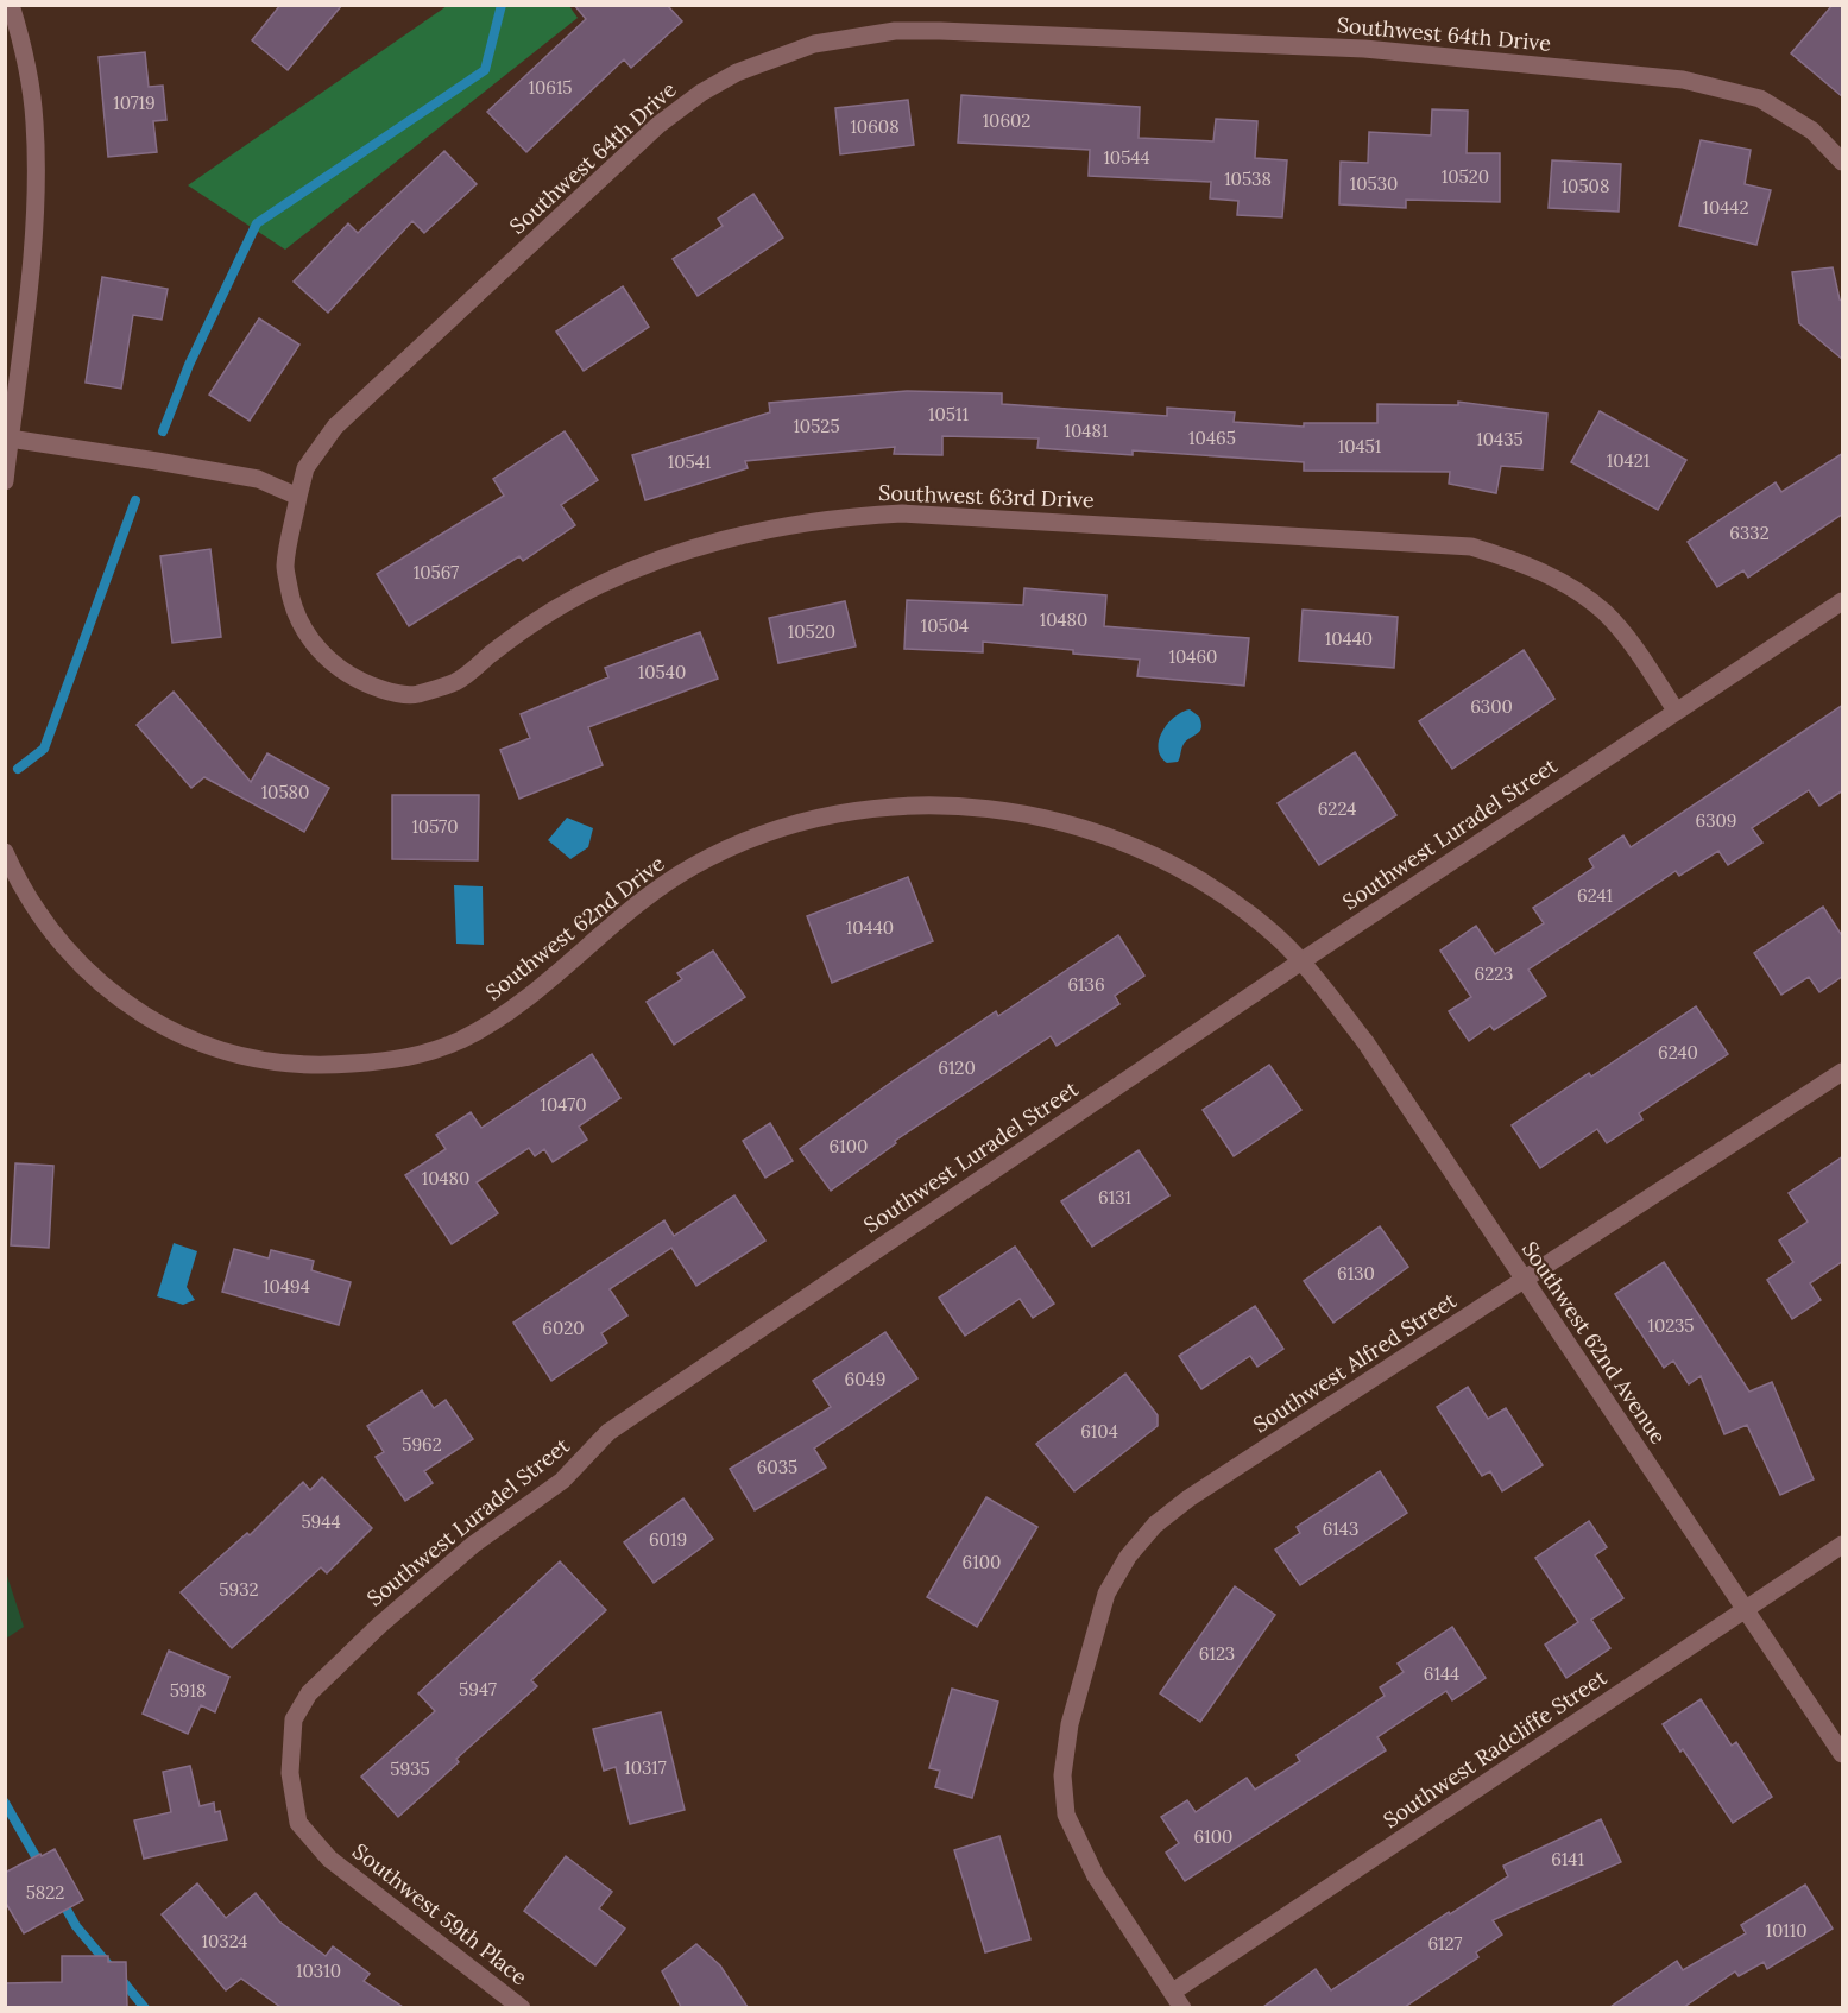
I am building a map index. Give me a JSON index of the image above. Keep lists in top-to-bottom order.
{
  "streets": {
    "street": [
      "Southwest 64th Drive",
      "Southwest 63rd Drive",
      "Southwest Luradel Street",
      "Southwest 62nd Drive",
      "Southwest 62nd Avenue",
      "Southwest Alfred Street",
      "Southwest Radcliffe Street",
      "Southwest 59th Place"
    ]
  },
  "crossings": [
    ["Southwest 64th Drive", "Southwest 63rd Drive"],
    ["Southwest 63rd Drive", "Southwest Luradel Street"],
    ["Southwest Luradel Street", "Southwest 62nd Drive"],
    ["Southwest Luradel Street", "Southwest 62nd Avenue"],
    ["Southwest Luradel Street", "Southwest 59th Place"],
    ["Southwest 62nd Drive", "Southwest 62nd Avenue"],
    ["Southwest 62nd Avenue", "Southwest Alfred Street"],
    ["Southwest 62nd Avenue", "Southwest Radcliffe Street"],
    ["Southwest Alfred Street", "Southwest Radcliffe Street"]
  ],
  "house_numbers": [
    "10615",
    "10719",
    "10602",
    "10608",
    "10544",
    "10520",
    "10538",
    "10530",
    "10508",
    "10442",
    "10511",
    "10525",
    "10481",
    "10465",
    "10435",
    "10451",
    "10421",
    "10541",
    "6332",
    "10567",
    "10480",
    "10504",
    "10520",
    "10440",
    "10460",
    "10540",
    "6300",
    "10580",
    "6224",
    "6309",
    "10570",
    "6241",
    "10440",
    "6223",
    "6136",
    "6240",
    "6120",
    "10470",
    "6100",
    "10480",
    "6131",
    "6130",
    "10494",
    "10235",
    "6020",
    "6049",
    "6104",
    "5962",
    "6035",
    "5944",
    "6143",
    "6019",
    "6100",
    "5932",
    "6123",
    "6144",
    "5947",
    "5918",
    "10317",
    "5935",
    "6100",
    "6141",
    "5822",
    "10110",
    "10324",
    "6127",
    "10310"
  ]
}
